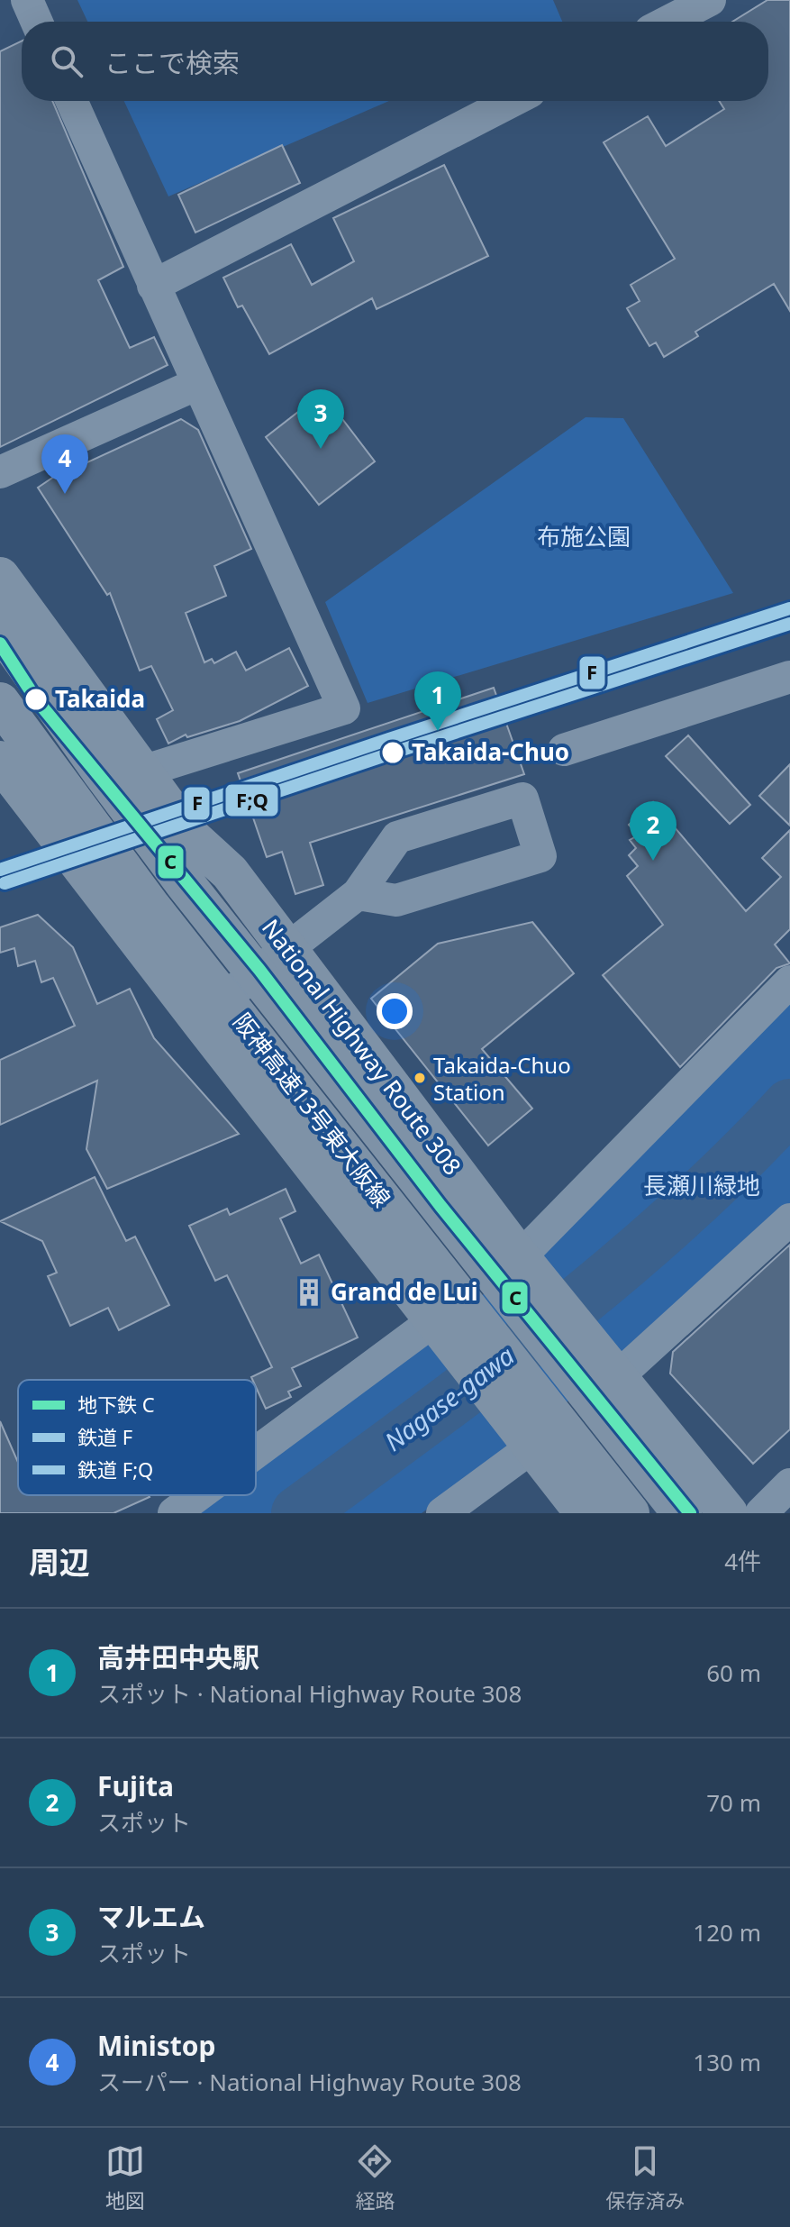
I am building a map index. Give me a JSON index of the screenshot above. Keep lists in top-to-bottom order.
{
  "streets": {
    "highway": ["National Highway Route 308", "阪神高速13号東大阪線"]
  },
  "water": ["Nagase-gawa"],
  "parks": ["布施公園", "長瀬川緑地"],
  "places": {
    "other": ["Takaida", "Takaida-Chuo", "Takaida-Chuo Station"],
    "building": ["Grand de Lui"]
  },
  "lines": ["rail line F", "rail line F;Q", "metro line C"],
  "legend": ["地下鉄 C", "鉄道 F", "鉄道 F;Q"],
  "page": {
    "search": "ここで検索",
    "pins": [
      "3",
      "4",
      "1",
      "2"
    ],
    "heading": ["周辺", "4件"],
    "list": [
      {
        "mark": "1",
        "name": "高井田中央駅",
        "note": "スポット · National Highway Route 308",
        "value": "60 m"
      },
      {
        "mark": "2",
        "name": "Fujita",
        "note": "スポット",
        "value": "70 m"
      },
      {
        "mark": "3",
        "name": "マルエム",
        "note": "スポット",
        "value": "120 m"
      },
      {
        "mark": "4",
        "name": "Ministop",
        "note": "スーパー · National Highway Route 308",
        "value": "130 m"
      }
    ],
    "nav": ["地図", "経路", "保存済み"]
  }
}
